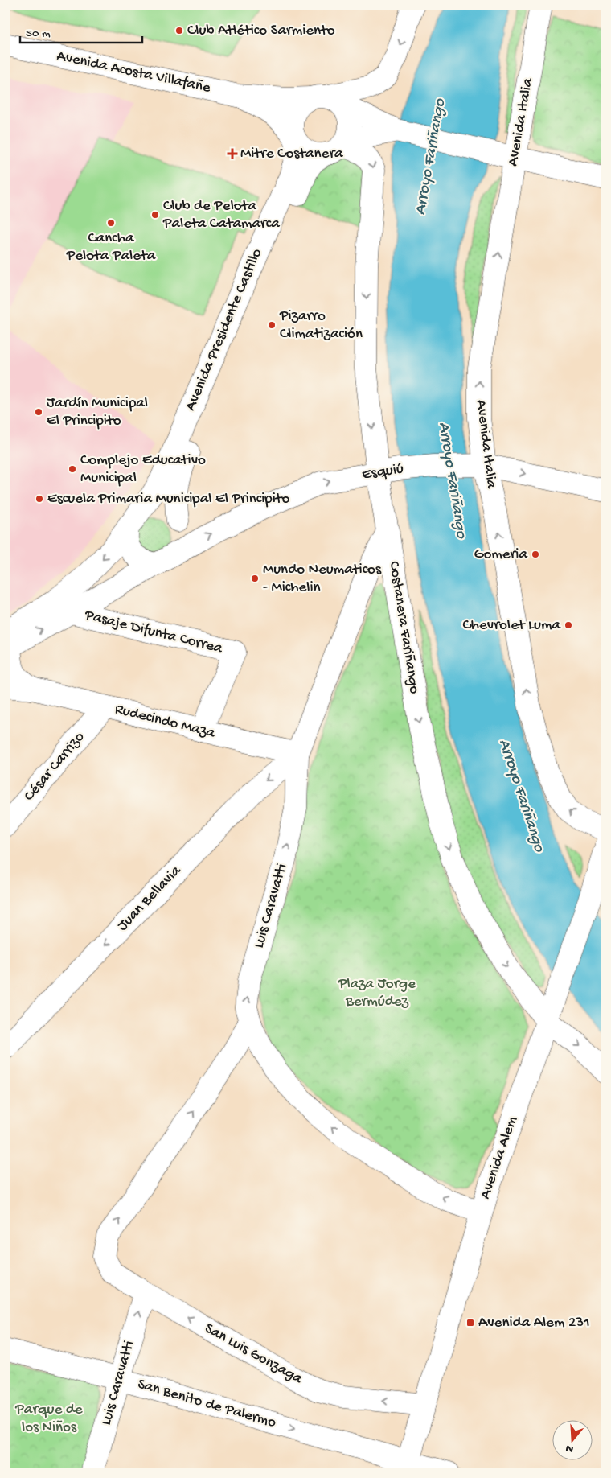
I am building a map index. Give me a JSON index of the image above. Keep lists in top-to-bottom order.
{
  "streets": {
    "street": [
      "Avenida Acosta Villafañe",
      "Avenida Italia",
      "Avenida Presidente Castillo",
      "Esquiú",
      "Costanera Fariñango",
      "Pasaje Difunta Correa",
      "Rudecindo Maza",
      "César Carrizo",
      "Juan Bellavia",
      "Luis Caravatti",
      "Avenida Alem",
      "San Luis Gonzaga",
      "San Benito de Palermo"
    ]
  },
  "crossings": [
    ["Avenida Acosta Villafañe", "Avenida Italia"],
    ["Avenida Acosta Villafañe", "Avenida Presidente Castillo"],
    ["Avenida Acosta Villafañe", "Costanera Fariñango"],
    ["Avenida Italia", "Esquiú"],
    ["Avenida Presidente Castillo", "Esquiú"],
    ["Avenida Presidente Castillo", "Costanera Fariñango"],
    ["Avenida Presidente Castillo", "Rudecindo Maza"],
    ["Esquiú", "Costanera Fariñango"],
    ["Costanera Fariñango", "Luis Caravatti"],
    ["Costanera Fariñango", "Avenida Alem"],
    ["Pasaje Difunta Correa", "Rudecindo Maza"],
    ["Rudecindo Maza", "César Carrizo"],
    ["Rudecindo Maza", "Juan Bellavia"],
    ["Rudecindo Maza", "Luis Caravatti"],
    ["Juan Bellavia", "Luis Caravatti"],
    ["Luis Caravatti", "Avenida Alem"],
    ["Luis Caravatti", "San Luis Gonzaga"],
    ["Luis Caravatti", "San Benito de Palermo"],
    ["Avenida Alem", "San Luis Gonzaga"],
    ["Avenida Alem", "San Benito de Palermo"]
  ],
  "one_way": [
    "Avenida Italia",
    "Esquiú",
    "Costanera Fariñango",
    "Juan Bellavia",
    "Luis Caravatti",
    "San Benito de Palermo"
  ],
  "water": ["Arroyo Fariñango"],
  "parks": ["Plaza Jorge Bermúdez", "Parque de los Niños"],
  "places": {
    "other": [
      "Club Atlético Sarmiento",
      "Club de Pelota Paleta Catamarca",
      "Cancha Pelota Paleta",
      "Pizarro Climatización",
      "Jardín Municipal El Principito",
      "Complejo Educativo Municipal",
      "Escuela Primaria Municipal El Principito",
      "Gomeria",
      "Mundo Neumaticos - Michelin",
      "Chevrolet Luma"
    ],
    "health": ["Mitre Costanera"],
    "transit": ["Avenida Alem 231"]
  },
  "scale_bar": "50 m",
  "north": "bottom"
}
